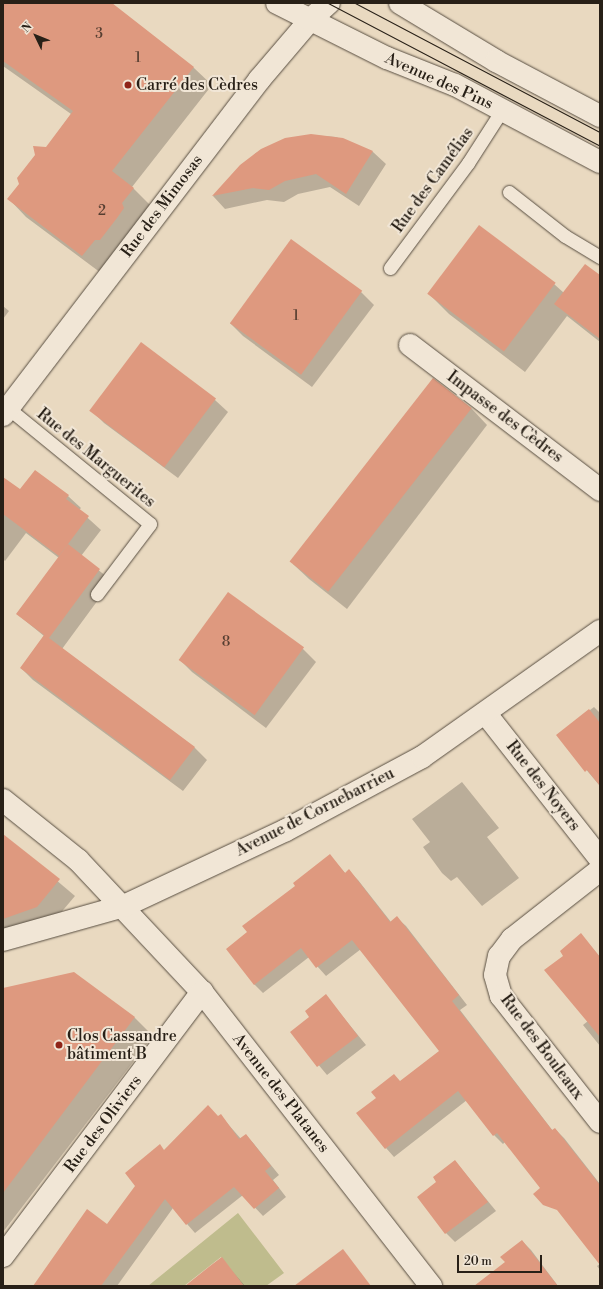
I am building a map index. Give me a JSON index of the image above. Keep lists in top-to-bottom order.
{
  "streets": {
    "street": [
      "Avenue des Pins",
      "Rue des Mimosas",
      "Impasse des Cèdres",
      "Rue des Noyers",
      "Avenue de Cornebarrieu",
      "Rue des Bouleaux",
      "Avenue des Platanes",
      "Rue des Oliviers"
    ],
    "lane": ["Rue des Camélias", "Rue des Marguerites"]
  },
  "crossings": [
    ["Avenue des Pins", "Rue des Camélias"],
    ["Avenue des Pins", "Rue des Mimosas"],
    ["Rue des Mimosas", "Rue des Marguerites"],
    ["Rue des Noyers", "Avenue de Cornebarrieu"],
    ["Avenue de Cornebarrieu", "Avenue des Platanes"],
    ["Avenue des Platanes", "Rue des Oliviers"]
  ],
  "places": ["Carré des Cèdres", "Clos Cassandre bâtiment B"],
  "house_numbers": [
    "3",
    "1",
    "2",
    "1",
    "8"
  ],
  "scale_bar": "20 m",
  "north": "top left"
}
